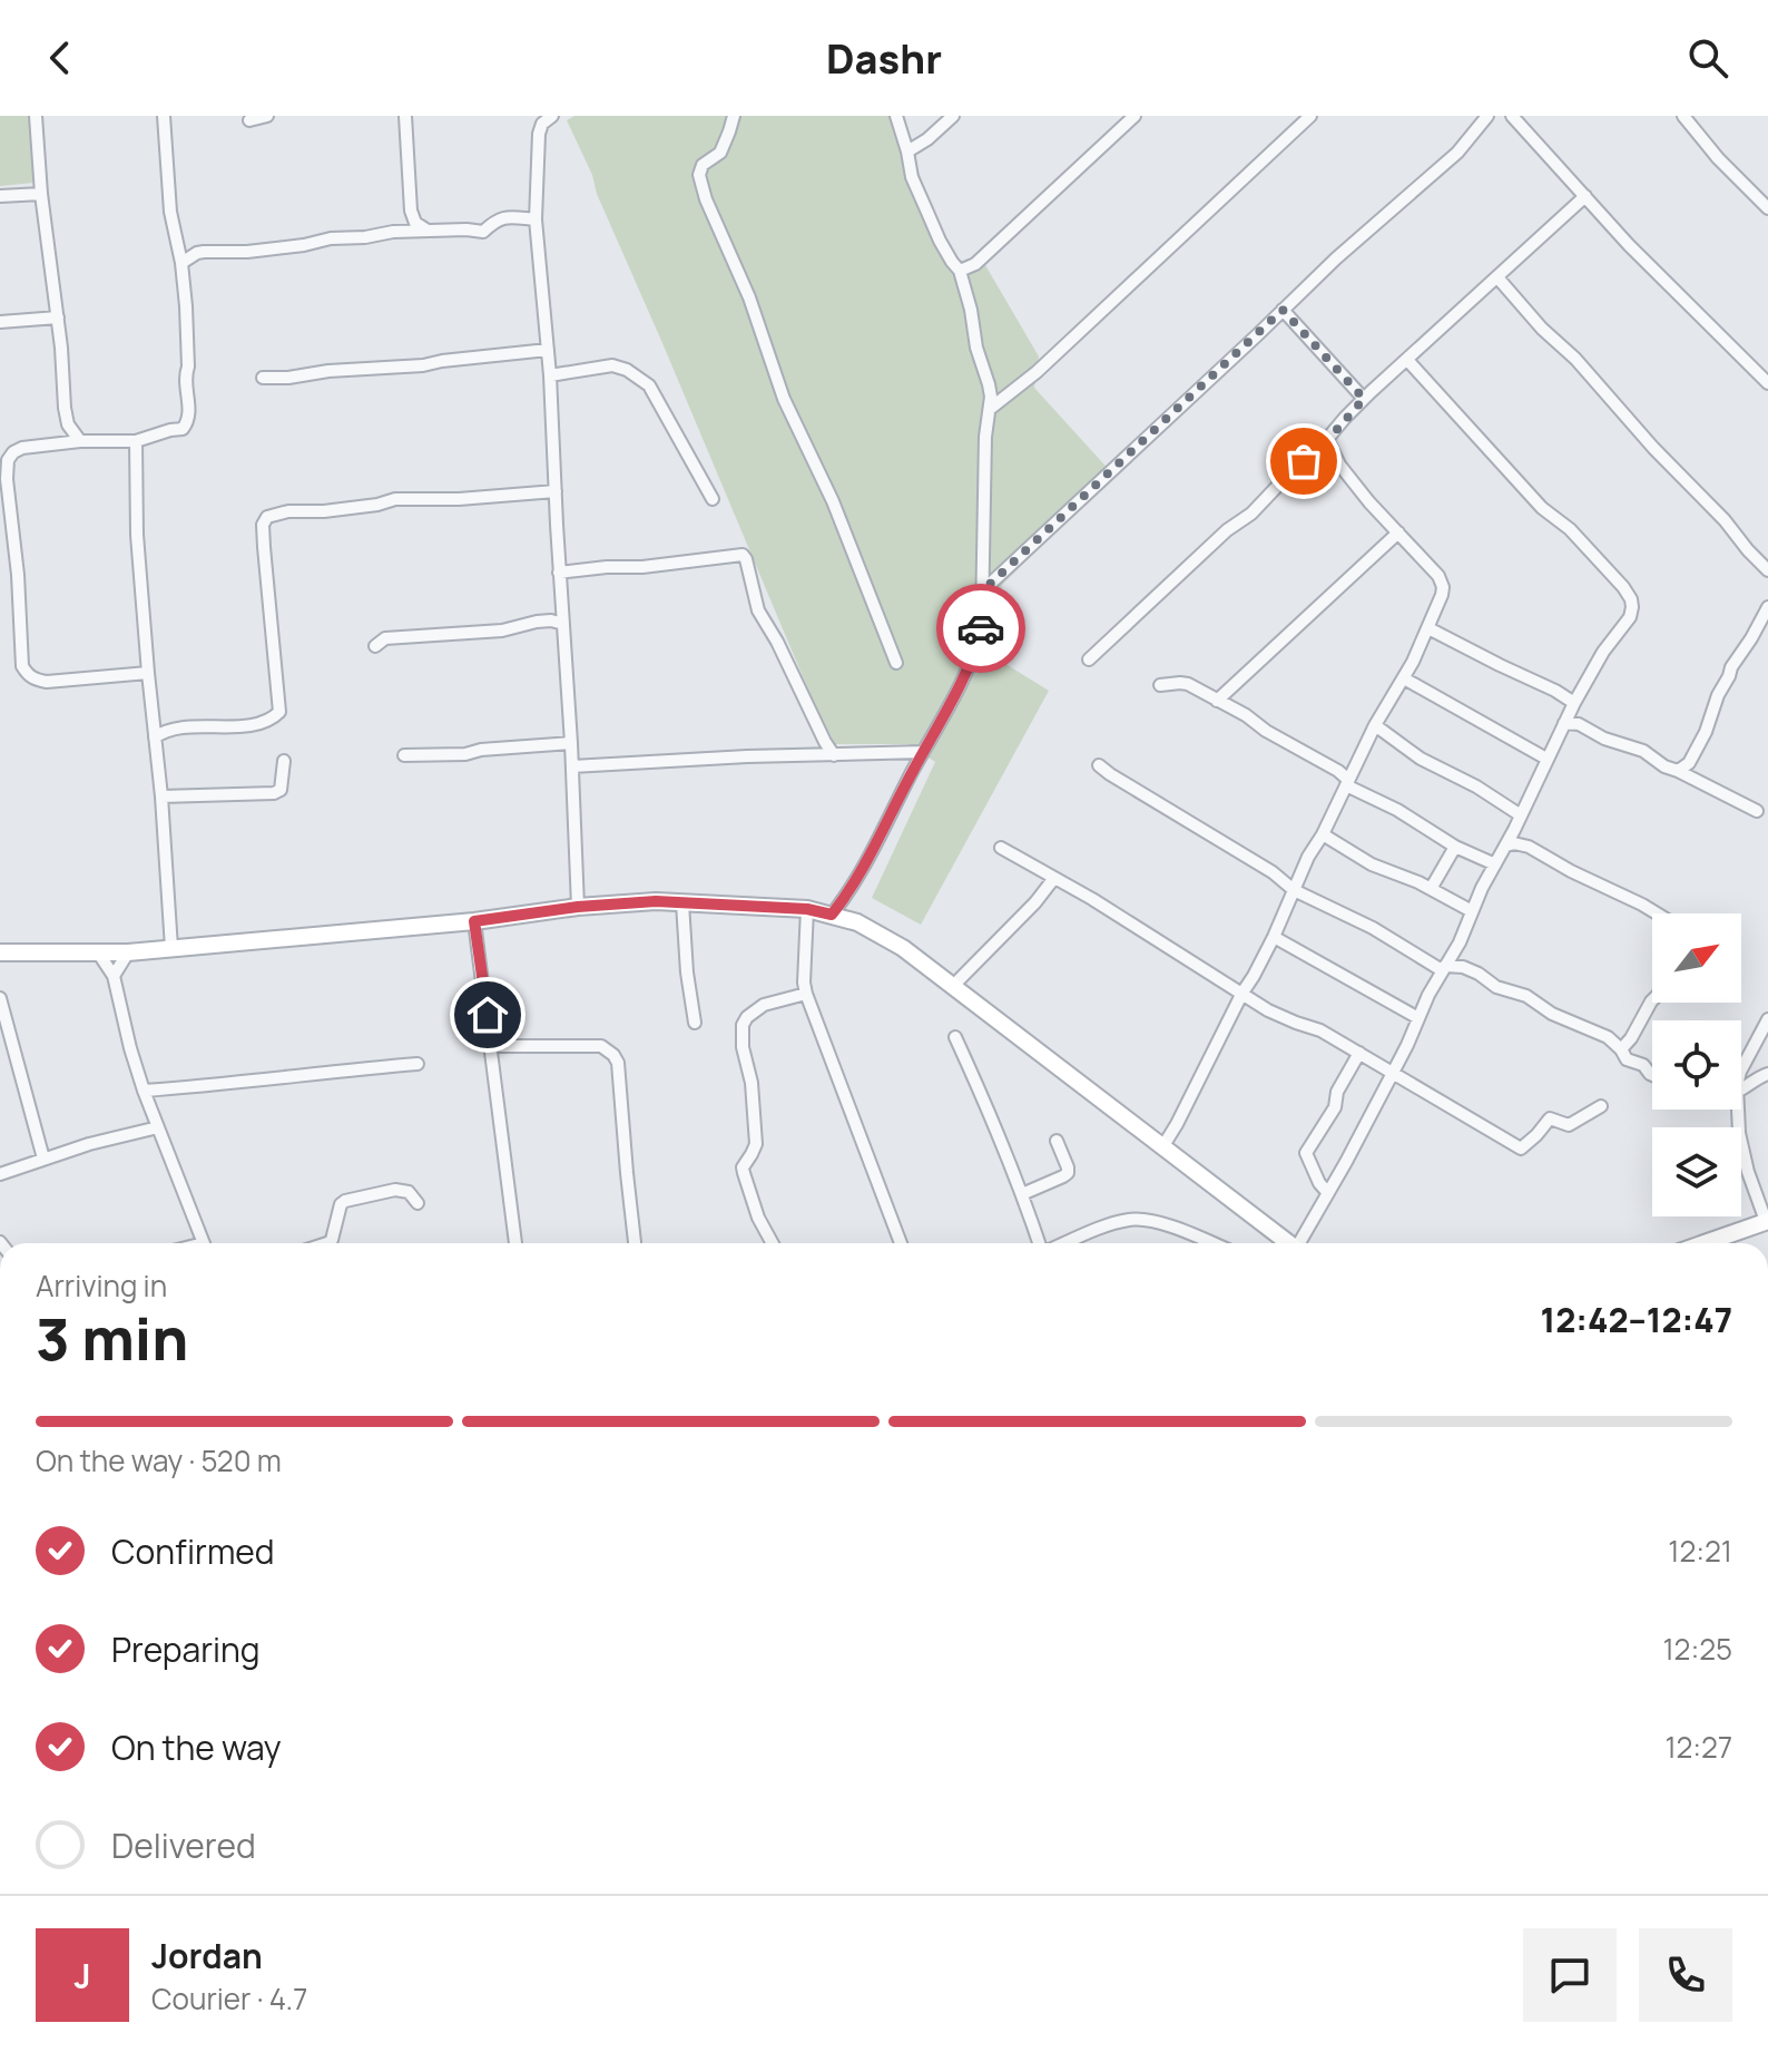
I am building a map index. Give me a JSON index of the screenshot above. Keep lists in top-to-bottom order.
{
  "north": "top right",
  "page": {
    "header": "Dashr",
    "heading": ["3 min", "Arriving in", "12:42–12:47"],
    "panel": ["Jordan", "Courier · 4.7"],
    "bar": "On the way · 520 m",
    "list": [
      ["Confirmed", "12:21"],
      ["Preparing", "12:25"],
      ["On the way", "12:27"],
      "Delivered"
    ],
    "round": "J"
  }
}
